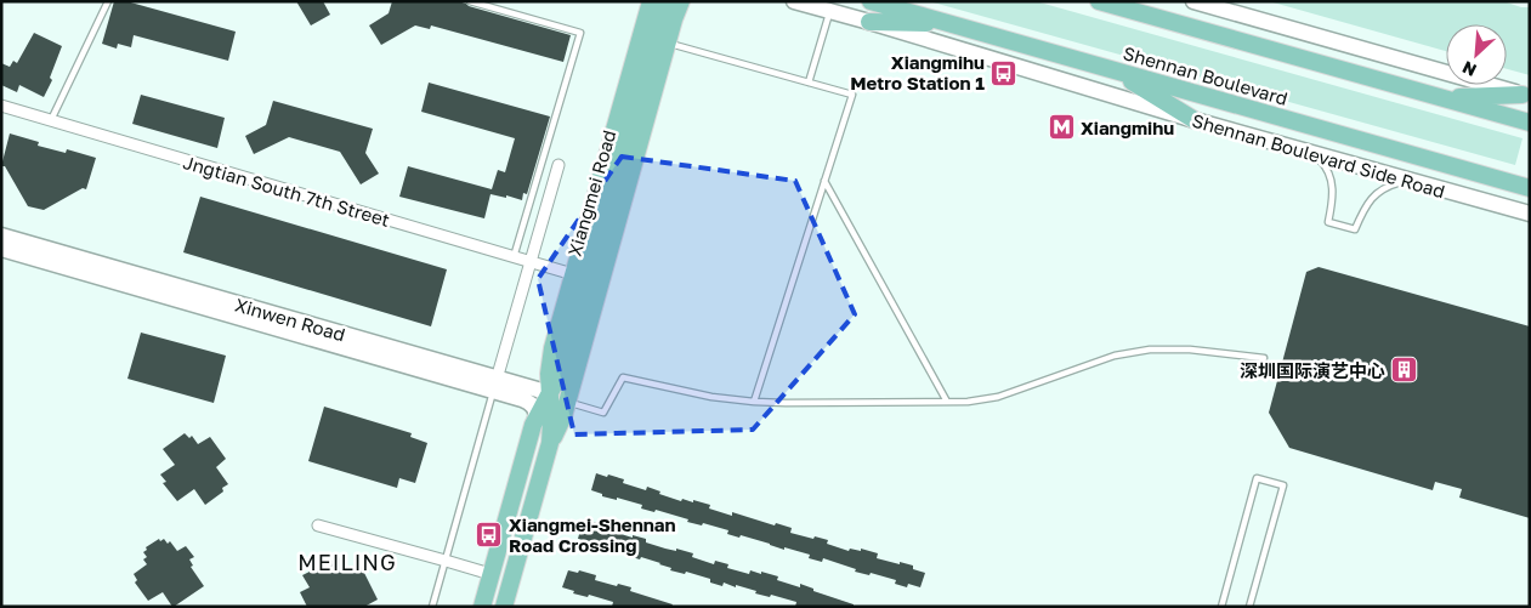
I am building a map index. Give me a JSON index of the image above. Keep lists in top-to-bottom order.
{
  "streets": {
    "main road": ["Shennan Boulevard", "Xiangmei Road"],
    "street": ["Shennan Boulevard Side Road", "Jngtian South 7th Street", "Xinwen Road"]
  },
  "crossings": [
    ["Jngtian South 7th Street", "Xiangmei Road"],
    ["Xiangmei Road", "Xinwen Road"]
  ],
  "districts": ["MEILING"],
  "places": {
    "bus stop": ["Xiangmihu Metro Station 1", "Xiangmei-Shennan Road Crossing"],
    "metro station": ["Xiangmihu"],
    "building": ["深圳国际演艺中心"]
  },
  "north": "bottom left"
}
